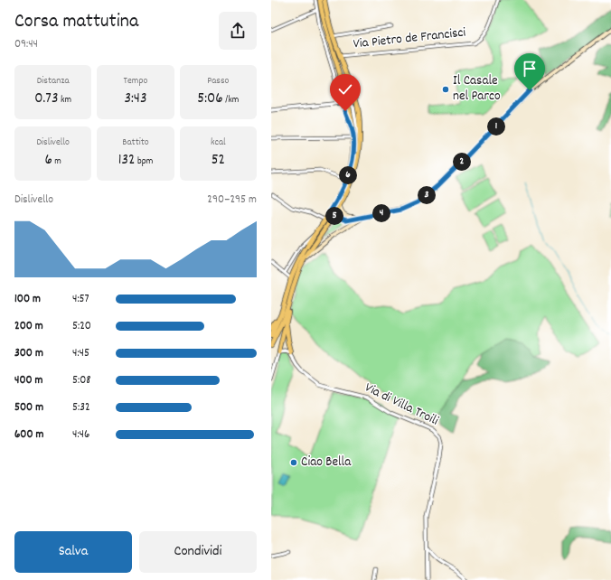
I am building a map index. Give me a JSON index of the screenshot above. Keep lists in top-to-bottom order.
{
  "streets": {
    "street": ["Via Pietro de Francisci", "Via di Villa Troili"]
  },
  "places": ["Il Casale nel Parco", "Ciao Bella"],
  "page": {
    "heading": ["Corsa mattutina", "09:44"],
    "stats": [
      ["Distanza", "0.73 km"],
      ["Tempo", "3:43"],
      ["Passo", "5:06 /km"],
      ["Dislivello", "6 m"],
      ["Battito", "132 bpm"],
      ["kcal", "52"]
    ],
    "pins": [
      "1",
      "2",
      "6",
      "3",
      "4",
      "5"
    ],
    "chart": ["Dislivello", "290–295 m"],
    "list": [
      {
        "name": "100 m",
        "note": "4:57"
      },
      {
        "name": "200 m",
        "note": "5:20"
      },
      {
        "name": "300 m",
        "note": "4:45"
      },
      {
        "name": "400 m",
        "note": "5:08"
      },
      {
        "name": "500 m",
        "note": "5:32"
      },
      {
        "name": "600 m",
        "note": "4:46"
      }
    ],
    "buttons": ["Salva", "Condividi"]
  }
}
